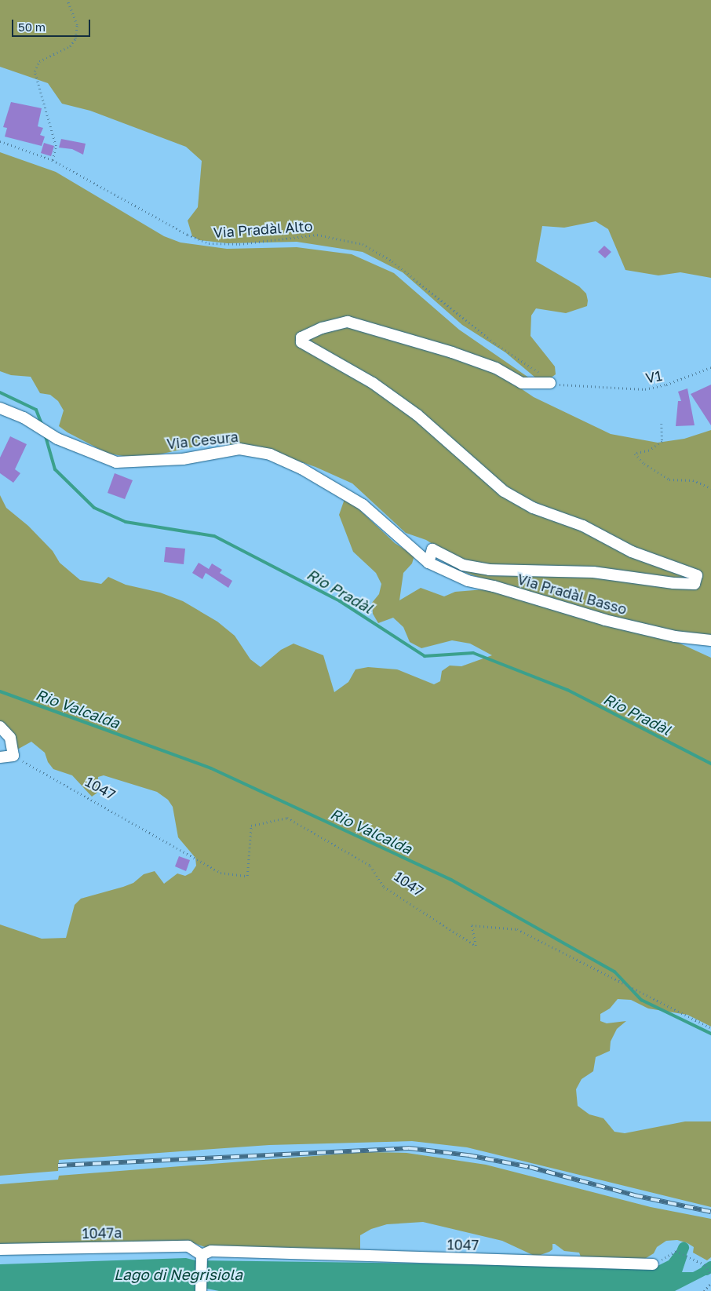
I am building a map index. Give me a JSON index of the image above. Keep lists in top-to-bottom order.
{
  "streets": {
    "street": [
      "Via Cesura",
      "Via Pradàl Basso",
      "1047",
      "1047a"
    ],
    "path": ["Via Pradàl Alto", "V1"]
  },
  "crossings": [
    ["Via Pradàl Alto", "V1"],
    ["Via Cesura", "Via Pradàl Basso"],
    ["1047", "1047a"]
  ],
  "water": ["Rio Pradàl", "Rio Valcalda", "Lago di Negrisiola"],
  "scale_bar": "50 m"
}
